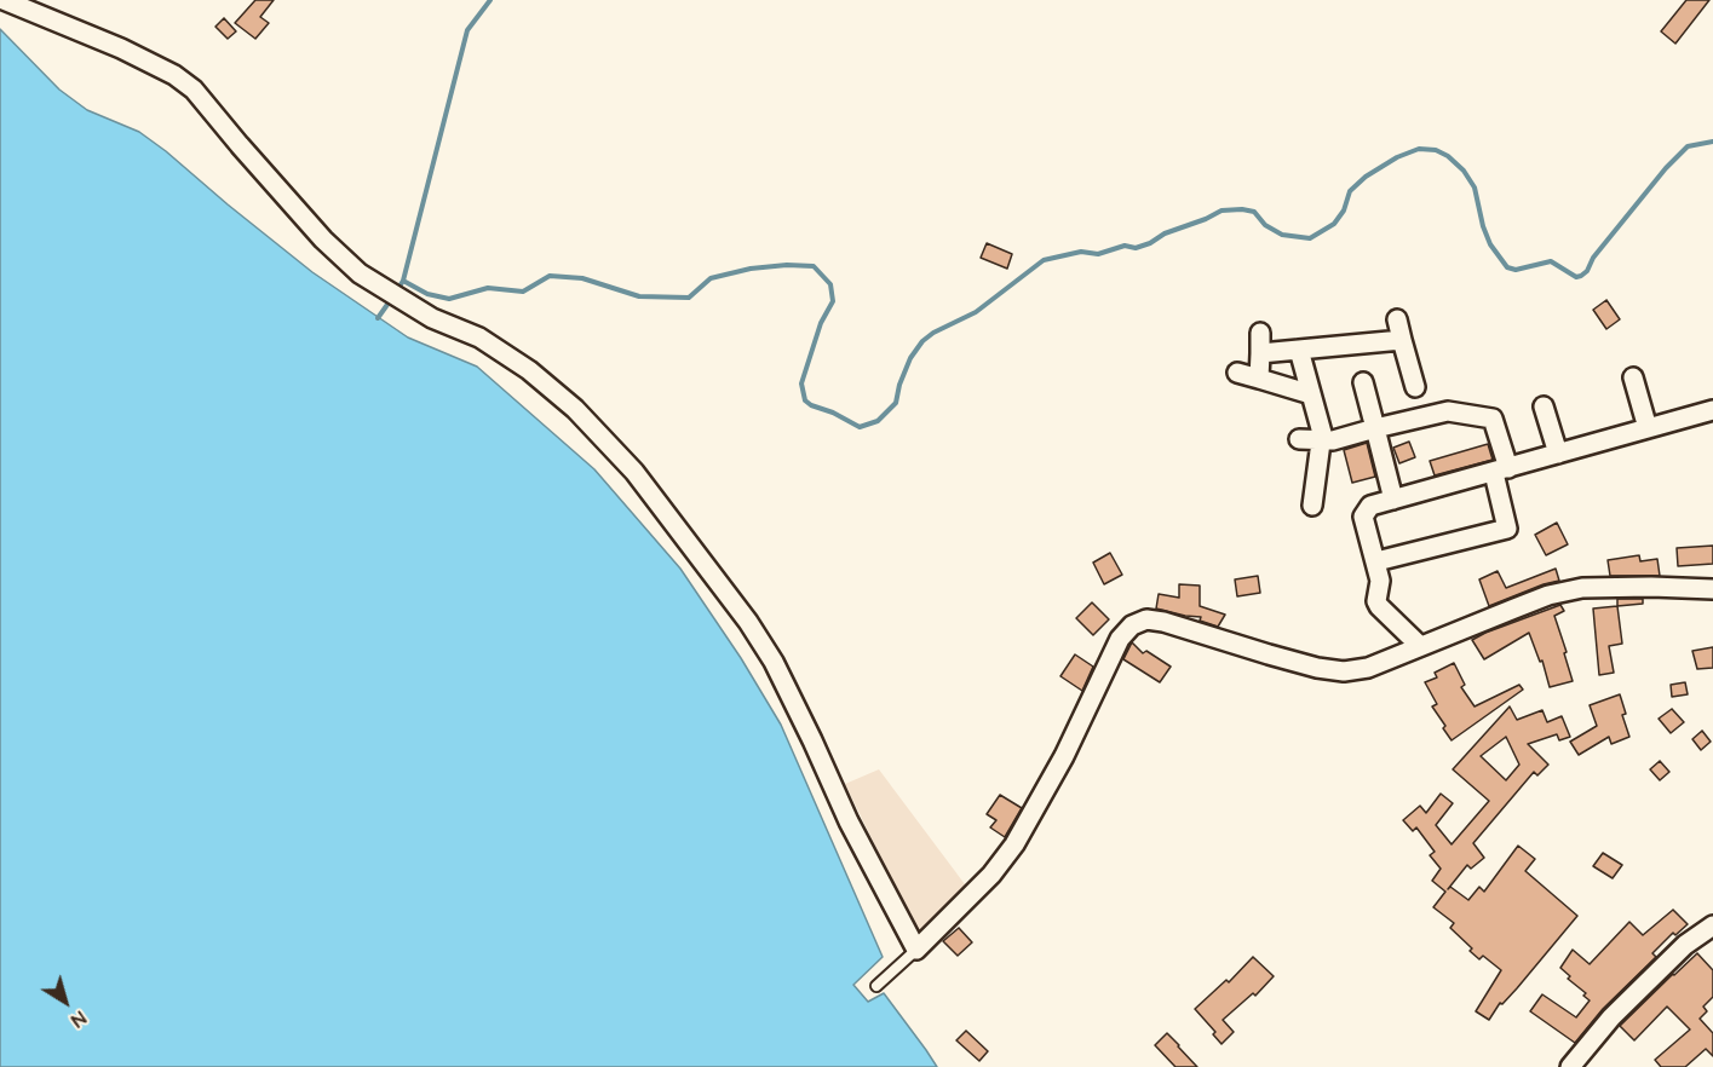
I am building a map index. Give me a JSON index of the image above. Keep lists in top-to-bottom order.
{
  "north": "bottom right"
}
